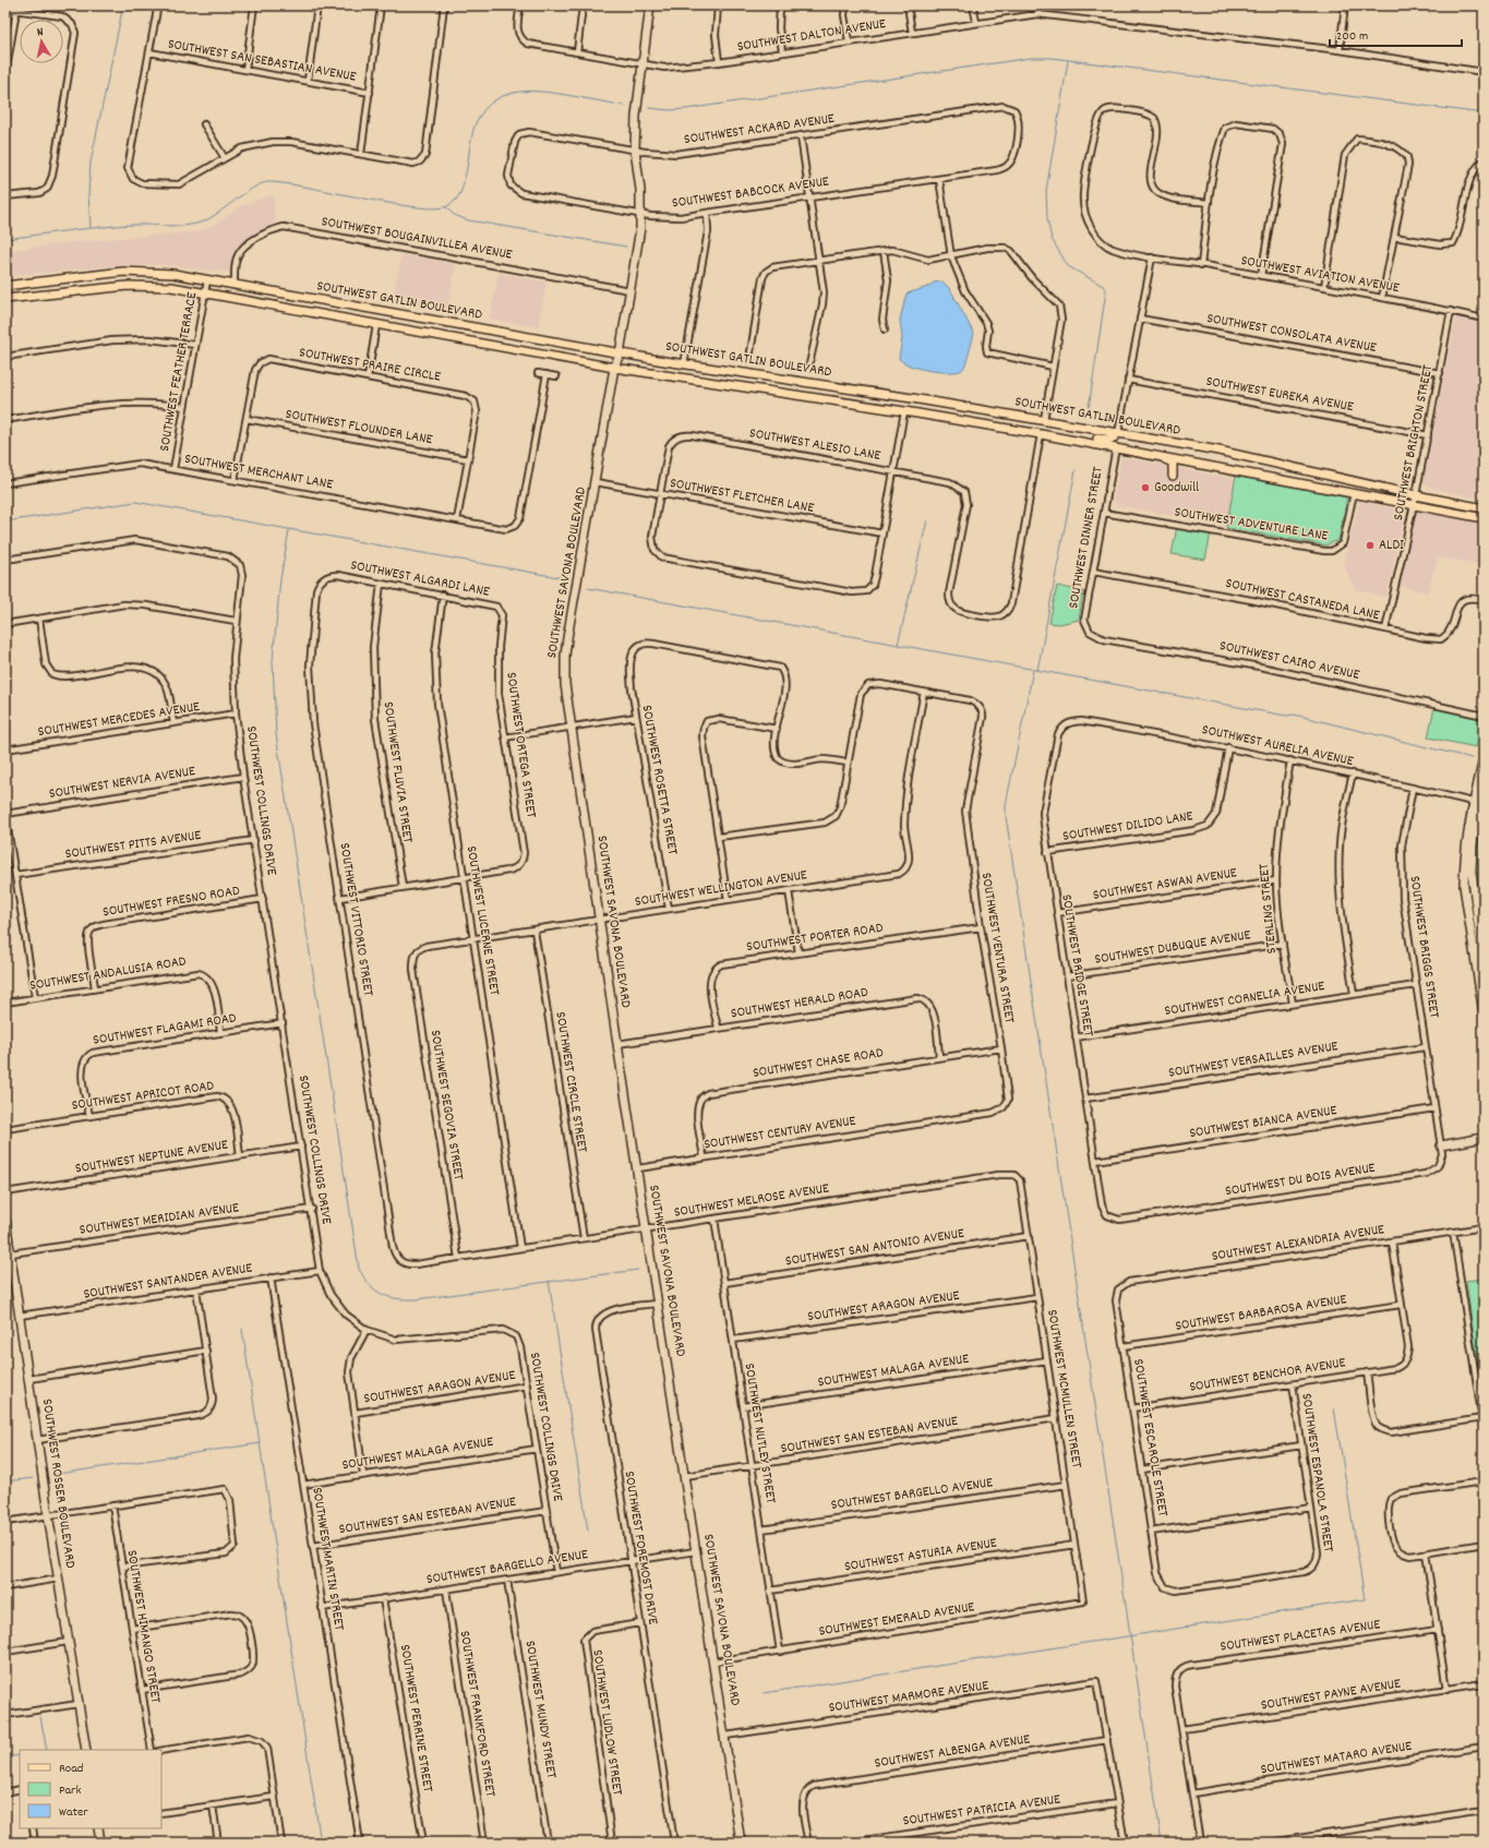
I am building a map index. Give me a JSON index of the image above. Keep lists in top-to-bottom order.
{
  "streets": {
    "main road": ["SOUTHWEST GATLIN BOULEVARD"],
    "street": [
      "SOUTHWEST DALTON AVENUE",
      "SOUTHWEST SAN SEBASTIAN AVENUE",
      "SOUTHWEST ACKARD AVENUE",
      "SOUTHWEST BABCOCK AVENUE",
      "SOUTHWEST BOUGAINVILLEA AVENUE",
      "SOUTHWEST AVIATION AVENUE",
      "SOUTHWEST CONSOLATA AVENUE",
      "SOUTHWEST PRAIRE CIRCLE",
      "SOUTHWEST FEATHER TERRACE",
      "SOUTHWEST EUREKA AVENUE",
      "SOUTHWEST FLOUNDER LANE",
      "SOUTHWEST BRIGHTON STREET",
      "SOUTHWEST ALESIO LANE",
      "SOUTHWEST MERCHANT LANE",
      "SOUTHWEST FLETCHER LANE",
      "SOUTHWEST ADVENTURE LANE",
      "SOUTHWEST DINNER STREET",
      "SOUTHWEST SAVONA BOULEVARD",
      "SOUTHWEST ALGARDI LANE",
      "SOUTHWEST CASTANEDA LANE",
      "SOUTHWEST CAIRO AVENUE",
      "SOUTHWEST MERCEDES AVENUE",
      "SOUTHWEST ORTEGA STREET",
      "SOUTHWEST AURELIA AVENUE",
      "SOUTHWEST FLUVIA STREET",
      "SOUTHWEST ROSETTA STREET",
      "SOUTHWEST NERVIA AVENUE",
      "SOUTHWEST COLLINGS DRIVE",
      "SOUTHWEST DILIDO LANE",
      "SOUTHWEST PITTS AVENUE",
      "SOUTHWEST ASWAN AVENUE",
      "SOUTHWEST WELLINGTON AVENUE",
      "SOUTHWEST FRESNO ROAD",
      "STERLING STREET",
      "SOUTHWEST VITTORIO STREET",
      "SOUTHWEST LUCERNE STREET",
      "SOUTHWEST PORTER ROAD",
      "SOUTHWEST BRIGGS STREET",
      "SOUTHWEST VENTURA STREET",
      "SOUTHWEST DUBUQUE AVENUE",
      "SOUTHWEST BRIDGE STREET",
      "SOUTHWEST ANDALUSIA ROAD",
      "SOUTHWEST CORNELIA AVENUE",
      "SOUTHWEST HERALD ROAD",
      "SOUTHWEST FLAGAMI ROAD",
      "SOUTHWEST VERSAILLES AVENUE",
      "SOUTHWEST CHASE ROAD",
      "SOUTHWEST CIRCLE STREET",
      "SOUTHWEST APRICOT ROAD",
      "SOUTHWEST SEGOVIA STREET",
      "SOUTHWEST BIANCA AVENUE",
      "SOUTHWEST CENTURY AVENUE",
      "SOUTHWEST NEPTUNE AVENUE",
      "SOUTHWEST DU BOIS AVENUE",
      "SOUTHWEST MELROSE AVENUE",
      "SOUTHWEST MERIDIAN AVENUE",
      "SOUTHWEST ALEXANDRIA AVENUE",
      "SOUTHWEST SAN ANTONIO AVENUE",
      "SOUTHWEST SANTANDER AVENUE",
      "SOUTHWEST ARAGON AVENUE",
      "SOUTHWEST BARBAROSA AVENUE",
      "SOUTHWEST MALAGA AVENUE",
      "SOUTHWEST BENCHOR AVENUE",
      "SOUTHWEST MCMULLEN STREET",
      "SOUTHWEST NUTLEY STREET",
      "SOUTHWEST SAN ESTEBAN AVENUE",
      "SOUTHWEST ESCAROLE STREET",
      "SOUTHWEST ESPANOLA STREET",
      "SOUTHWEST ROSSER BOULEVARD",
      "SOUTHWEST BARGELLO AVENUE",
      "SOUTHWEST FOREMOST DRIVE",
      "SOUTHWEST ASTURIA AVENUE",
      "SOUTHWEST MARTIN STREET",
      "SOUTHWEST EMERALD AVENUE",
      "SOUTHWEST HIMANGO STREET",
      "SOUTHWEST PLACETAS AVENUE",
      "SOUTHWEST PAYNE AVENUE",
      "SOUTHWEST MARMORE AVENUE",
      "SOUTHWEST MUNDY STREET",
      "SOUTHWEST FRANKFORD STREET",
      "SOUTHWEST PERRINE STREET",
      "SOUTHWEST LUDLOW STREET",
      "SOUTHWEST ALBENGA AVENUE",
      "SOUTHWEST MATARO AVENUE",
      "SOUTHWEST PATRICIA AVENUE"
    ]
  },
  "crossings": [
    ["SOUTHWEST DALTON AVENUE", "SOUTHWEST SAVONA BOULEVARD"],
    ["SOUTHWEST ACKARD AVENUE", "SOUTHWEST BABCOCK AVENUE"],
    ["SOUTHWEST ACKARD AVENUE", "SOUTHWEST SAVONA BOULEVARD"],
    ["SOUTHWEST BABCOCK AVENUE", "SOUTHWEST SAVONA BOULEVARD"],
    ["SOUTHWEST BOUGAINVILLEA AVENUE", "SOUTHWEST GATLIN BOULEVARD"],
    ["SOUTHWEST BOUGAINVILLEA AVENUE", "SOUTHWEST SAVONA BOULEVARD"],
    ["SOUTHWEST AVIATION AVENUE", "SOUTHWEST BRIGHTON STREET"],
    ["SOUTHWEST GATLIN BOULEVARD", "SOUTHWEST FEATHER TERRACE"],
    ["SOUTHWEST GATLIN BOULEVARD", "SOUTHWEST BRIGHTON STREET"],
    ["SOUTHWEST GATLIN BOULEVARD", "SOUTHWEST ALESIO LANE"],
    ["SOUTHWEST GATLIN BOULEVARD", "SOUTHWEST ADVENTURE LANE"],
    ["SOUTHWEST GATLIN BOULEVARD", "SOUTHWEST DINNER STREET"],
    ["SOUTHWEST GATLIN BOULEVARD", "SOUTHWEST SAVONA BOULEVARD"],
    ["SOUTHWEST CONSOLATA AVENUE", "SOUTHWEST BRIGHTON STREET"],
    ["SOUTHWEST PRAIRE CIRCLE", "SOUTHWEST FLOUNDER LANE"],
    ["SOUTHWEST PRAIRE CIRCLE", "SOUTHWEST MERCHANT LANE"],
    ["SOUTHWEST FEATHER TERRACE", "SOUTHWEST MERCHANT LANE"],
    ["SOUTHWEST EUREKA AVENUE", "SOUTHWEST BRIGHTON STREET"],
    ["SOUTHWEST BRIGHTON STREET", "SOUTHWEST CASTANEDA LANE"],
    ["SOUTHWEST ALESIO LANE", "SOUTHWEST FLETCHER LANE"],
    ["SOUTHWEST FLETCHER LANE", "SOUTHWEST SAVONA BOULEVARD"],
    ["SOUTHWEST ADVENTURE LANE", "SOUTHWEST DINNER STREET"],
    ["SOUTHWEST DINNER STREET", "SOUTHWEST CASTANEDA LANE"],
    ["SOUTHWEST DINNER STREET", "SOUTHWEST CAIRO AVENUE"],
    ["SOUTHWEST SAVONA BOULEVARD", "SOUTHWEST WELLINGTON AVENUE"],
    ["SOUTHWEST SAVONA BOULEVARD", "SOUTHWEST HERALD ROAD"],
    ["SOUTHWEST SAVONA BOULEVARD", "SOUTHWEST CENTURY AVENUE"],
    ["SOUTHWEST SAVONA BOULEVARD", "SOUTHWEST MELROSE AVENUE"],
    ["SOUTHWEST SAVONA BOULEVARD", "SOUTHWEST SAN ESTEBAN AVENUE"],
    ["SOUTHWEST SAVONA BOULEVARD", "SOUTHWEST BARGELLO AVENUE"],
    ["SOUTHWEST SAVONA BOULEVARD", "SOUTHWEST FOREMOST DRIVE"],
    ["SOUTHWEST SAVONA BOULEVARD", "SOUTHWEST EMERALD AVENUE"],
    ["SOUTHWEST SAVONA BOULEVARD", "SOUTHWEST MARMORE AVENUE"],
    ["SOUTHWEST ALGARDI LANE", "SOUTHWEST ORTEGA STREET"],
    ["SOUTHWEST ALGARDI LANE", "SOUTHWEST FLUVIA STREET"],
    ["SOUTHWEST ALGARDI LANE", "SOUTHWEST VITTORIO STREET"],
    ["SOUTHWEST ALGARDI LANE", "SOUTHWEST LUCERNE STREET"],
    ["SOUTHWEST MERCEDES AVENUE", "SOUTHWEST COLLINGS DRIVE"],
    ["SOUTHWEST ORTEGA STREET", "SOUTHWEST LUCERNE STREET"],
    ["SOUTHWEST AURELIA AVENUE", "SOUTHWEST DILIDO LANE"],
    ["SOUTHWEST AURELIA AVENUE", "STERLING STREET"],
    ["SOUTHWEST AURELIA AVENUE", "SOUTHWEST BRIGGS STREET"],
    ["SOUTHWEST AURELIA AVENUE", "SOUTHWEST BRIDGE STREET"],
    ["SOUTHWEST ROSETTA STREET", "SOUTHWEST WELLINGTON AVENUE"],
    ["SOUTHWEST NERVIA AVENUE", "SOUTHWEST COLLINGS DRIVE"],
    ["SOUTHWEST COLLINGS DRIVE", "SOUTHWEST PITTS AVENUE"],
    ["SOUTHWEST COLLINGS DRIVE", "SOUTHWEST FRESNO ROAD"],
    ["SOUTHWEST COLLINGS DRIVE", "SOUTHWEST FLAGAMI ROAD"],
    ["SOUTHWEST COLLINGS DRIVE", "SOUTHWEST NEPTUNE AVENUE"],
    ["SOUTHWEST COLLINGS DRIVE", "SOUTHWEST MERIDIAN AVENUE"],
    ["SOUTHWEST COLLINGS DRIVE", "SOUTHWEST SANTANDER AVENUE"],
    ["SOUTHWEST COLLINGS DRIVE", "SOUTHWEST ARAGON AVENUE"],
    ["SOUTHWEST COLLINGS DRIVE", "SOUTHWEST MALAGA AVENUE"],
    ["SOUTHWEST COLLINGS DRIVE", "SOUTHWEST SAN ESTEBAN AVENUE"],
    ["SOUTHWEST COLLINGS DRIVE", "SOUTHWEST BARGELLO AVENUE"],
    ["SOUTHWEST DILIDO LANE", "SOUTHWEST BRIDGE STREET"],
    ["SOUTHWEST ASWAN AVENUE", "STERLING STREET"],
    ["SOUTHWEST ASWAN AVENUE", "SOUTHWEST BRIDGE STREET"],
    ["SOUTHWEST WELLINGTON AVENUE", "SOUTHWEST LUCERNE STREET"],
    ["SOUTHWEST WELLINGTON AVENUE", "SOUTHWEST VENTURA STREET"],
    ["SOUTHWEST WELLINGTON AVENUE", "SOUTHWEST CIRCLE STREET"],
    ["SOUTHWEST WELLINGTON AVENUE", "SOUTHWEST SEGOVIA STREET"],
    ["SOUTHWEST FRESNO ROAD", "SOUTHWEST ANDALUSIA ROAD"],
    ["STERLING STREET", "SOUTHWEST DUBUQUE AVENUE"],
    ["STERLING STREET", "SOUTHWEST CORNELIA AVENUE"],
    ["SOUTHWEST VITTORIO STREET", "SOUTHWEST MELROSE AVENUE"],
    ["SOUTHWEST LUCERNE STREET", "SOUTHWEST MELROSE AVENUE"],
    ["SOUTHWEST PORTER ROAD", "SOUTHWEST VENTURA STREET"],
    ["SOUTHWEST PORTER ROAD", "SOUTHWEST HERALD ROAD"],
    ["SOUTHWEST BRIGGS STREET", "SOUTHWEST CORNELIA AVENUE"],
    ["SOUTHWEST BRIGGS STREET", "SOUTHWEST VERSAILLES AVENUE"],
    ["SOUTHWEST BRIGGS STREET", "SOUTHWEST BIANCA AVENUE"],
    ["SOUTHWEST BRIGGS STREET", "SOUTHWEST DU BOIS AVENUE"],
    ["SOUTHWEST VENTURA STREET", "SOUTHWEST CHASE ROAD"],
    ["SOUTHWEST VENTURA STREET", "SOUTHWEST CENTURY AVENUE"],
    ["SOUTHWEST DUBUQUE AVENUE", "SOUTHWEST BRIDGE STREET"],
    ["SOUTHWEST BRIDGE STREET", "SOUTHWEST CORNELIA AVENUE"],
    ["SOUTHWEST BRIDGE STREET", "SOUTHWEST VERSAILLES AVENUE"],
    ["SOUTHWEST BRIDGE STREET", "SOUTHWEST BIANCA AVENUE"],
    ["SOUTHWEST BRIDGE STREET", "SOUTHWEST DU BOIS AVENUE"],
    ["SOUTHWEST ANDALUSIA ROAD", "SOUTHWEST FLAGAMI ROAD"],
    ["SOUTHWEST HERALD ROAD", "SOUTHWEST CHASE ROAD"],
    ["SOUTHWEST FLAGAMI ROAD", "SOUTHWEST APRICOT ROAD"],
    ["SOUTHWEST CHASE ROAD", "SOUTHWEST CENTURY AVENUE"],
    ["SOUTHWEST CIRCLE STREET", "SOUTHWEST MELROSE AVENUE"],
    ["SOUTHWEST APRICOT ROAD", "SOUTHWEST NEPTUNE AVENUE"],
    ["SOUTHWEST SEGOVIA STREET", "SOUTHWEST MELROSE AVENUE"],
    ["SOUTHWEST BIANCA AVENUE", "SOUTHWEST DU BOIS AVENUE"],
    ["SOUTHWEST MELROSE AVENUE", "SOUTHWEST MCMULLEN STREET"],
    ["SOUTHWEST MELROSE AVENUE", "SOUTHWEST NUTLEY STREET"],
    ["SOUTHWEST MERIDIAN AVENUE", "SOUTHWEST ROSSER BOULEVARD"],
    ["SOUTHWEST ALEXANDRIA AVENUE", "SOUTHWEST ESCAROLE STREET"],
    ["SOUTHWEST SAN ANTONIO AVENUE", "SOUTHWEST MCMULLEN STREET"],
    ["SOUTHWEST SAN ANTONIO AVENUE", "SOUTHWEST NUTLEY STREET"],
    ["SOUTHWEST SANTANDER AVENUE", "SOUTHWEST ROSSER BOULEVARD"],
    ["SOUTHWEST SANTANDER AVENUE", "SOUTHWEST MARTIN STREET"],
    ["SOUTHWEST ARAGON AVENUE", "SOUTHWEST MCMULLEN STREET"],
    ["SOUTHWEST ARAGON AVENUE", "SOUTHWEST NUTLEY STREET"],
    ["SOUTHWEST BARBAROSA AVENUE", "SOUTHWEST BENCHOR AVENUE"],
    ["SOUTHWEST BARBAROSA AVENUE", "SOUTHWEST ESCAROLE STREET"],
    ["SOUTHWEST MALAGA AVENUE", "SOUTHWEST MCMULLEN STREET"],
    ["SOUTHWEST MALAGA AVENUE", "SOUTHWEST NUTLEY STREET"],
    ["SOUTHWEST MALAGA AVENUE", "SOUTHWEST MARTIN STREET"],
    ["SOUTHWEST BENCHOR AVENUE", "SOUTHWEST ESCAROLE STREET"],
    ["SOUTHWEST BENCHOR AVENUE", "SOUTHWEST ESPANOLA STREET"],
    ["SOUTHWEST MCMULLEN STREET", "SOUTHWEST SAN ESTEBAN AVENUE"],
    ["SOUTHWEST MCMULLEN STREET", "SOUTHWEST BARGELLO AVENUE"],
    ["SOUTHWEST MCMULLEN STREET", "SOUTHWEST ASTURIA AVENUE"],
    ["SOUTHWEST MCMULLEN STREET", "SOUTHWEST EMERALD AVENUE"],
    ["SOUTHWEST NUTLEY STREET", "SOUTHWEST SAN ESTEBAN AVENUE"],
    ["SOUTHWEST NUTLEY STREET", "SOUTHWEST BARGELLO AVENUE"],
    ["SOUTHWEST NUTLEY STREET", "SOUTHWEST ASTURIA AVENUE"],
    ["SOUTHWEST NUTLEY STREET", "SOUTHWEST EMERALD AVENUE"],
    ["SOUTHWEST SAN ESTEBAN AVENUE", "SOUTHWEST MARTIN STREET"],
    ["SOUTHWEST ESCAROLE STREET", "SOUTHWEST ESPANOLA STREET"],
    ["SOUTHWEST BARGELLO AVENUE", "SOUTHWEST FOREMOST DRIVE"],
    ["SOUTHWEST BARGELLO AVENUE", "SOUTHWEST MARTIN STREET"],
    ["SOUTHWEST BARGELLO AVENUE", "SOUTHWEST MUNDY STREET"],
    ["SOUTHWEST BARGELLO AVENUE", "SOUTHWEST FRANKFORD STREET"],
    ["SOUTHWEST BARGELLO AVENUE", "SOUTHWEST PERRINE STREET"],
    ["SOUTHWEST FOREMOST DRIVE", "SOUTHWEST LUDLOW STREET"],
    ["SOUTHWEST PLACETAS AVENUE", "SOUTHWEST PAYNE AVENUE"],
    ["SOUTHWEST MARMORE AVENUE", "SOUTHWEST ALBENGA AVENUE"]
  ],
  "places": ["Goodwill", "ALDI"],
  "legend": ["Road", "Park", "Water"],
  "scale_bar": "200 m",
  "north": "top"
}
